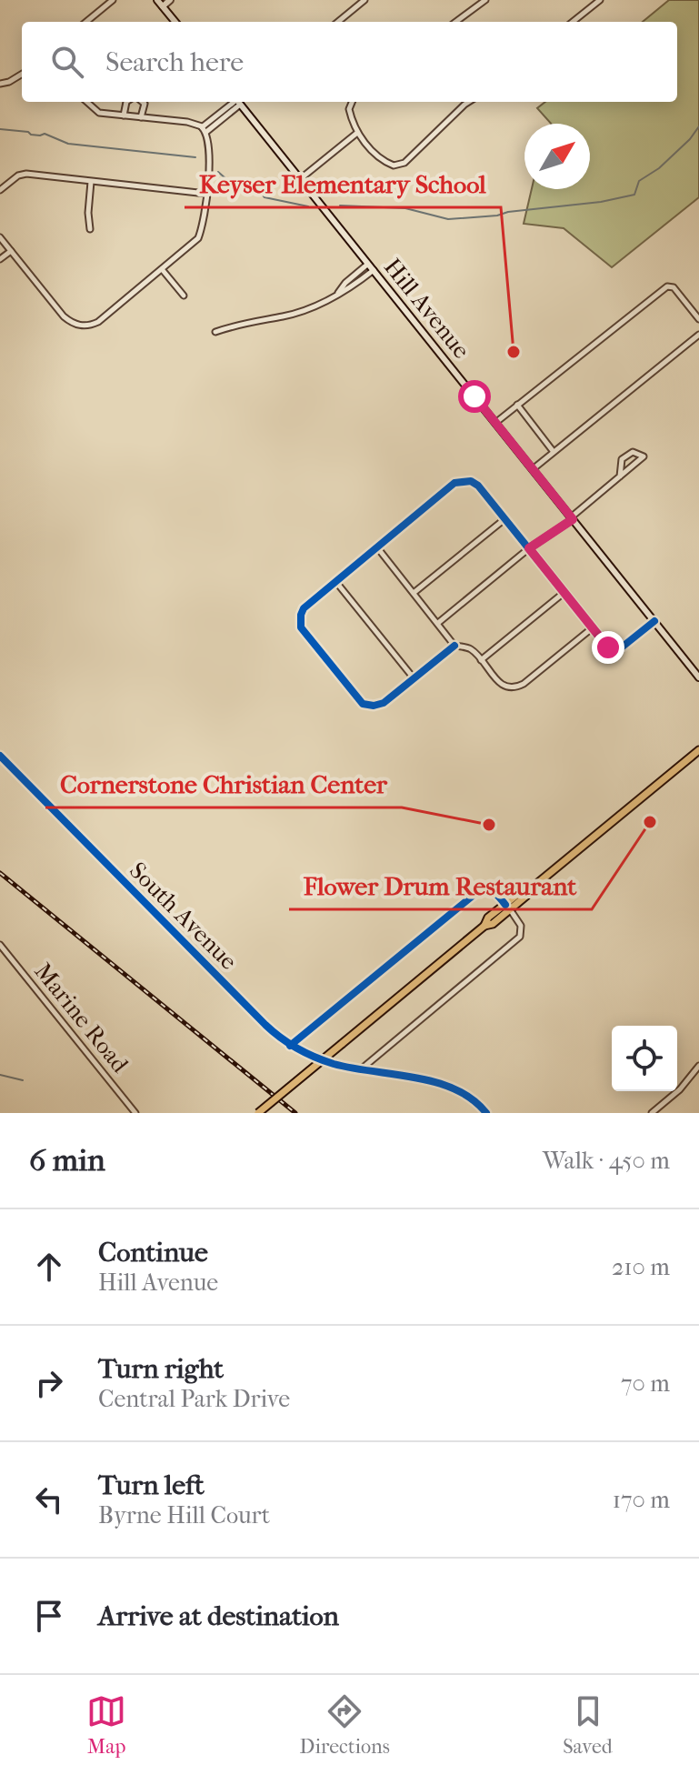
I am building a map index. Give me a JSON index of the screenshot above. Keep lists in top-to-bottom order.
{
  "streets": {
    "main road": ["Hill Avenue", "South Avenue"],
    "street": ["Marine Road"]
  },
  "places": ["Keyser Elementary School", "Flower Drum Restaurant", "Cornerstone Christian Center"],
  "north": "top right",
  "page": {
    "search": "Search here",
    "heading": ["6 min", "Walk · 450 m"],
    "list": [
      ["Continue", "Hill Avenue", "210 m"],
      ["Turn right", "Central Park Drive", "70 m"],
      ["Turn left", "Byrne Hill Court", "170 m"],
      "Arrive at destination"
    ],
    "nav": ["Map", "Directions", "Saved"]
  }
}
